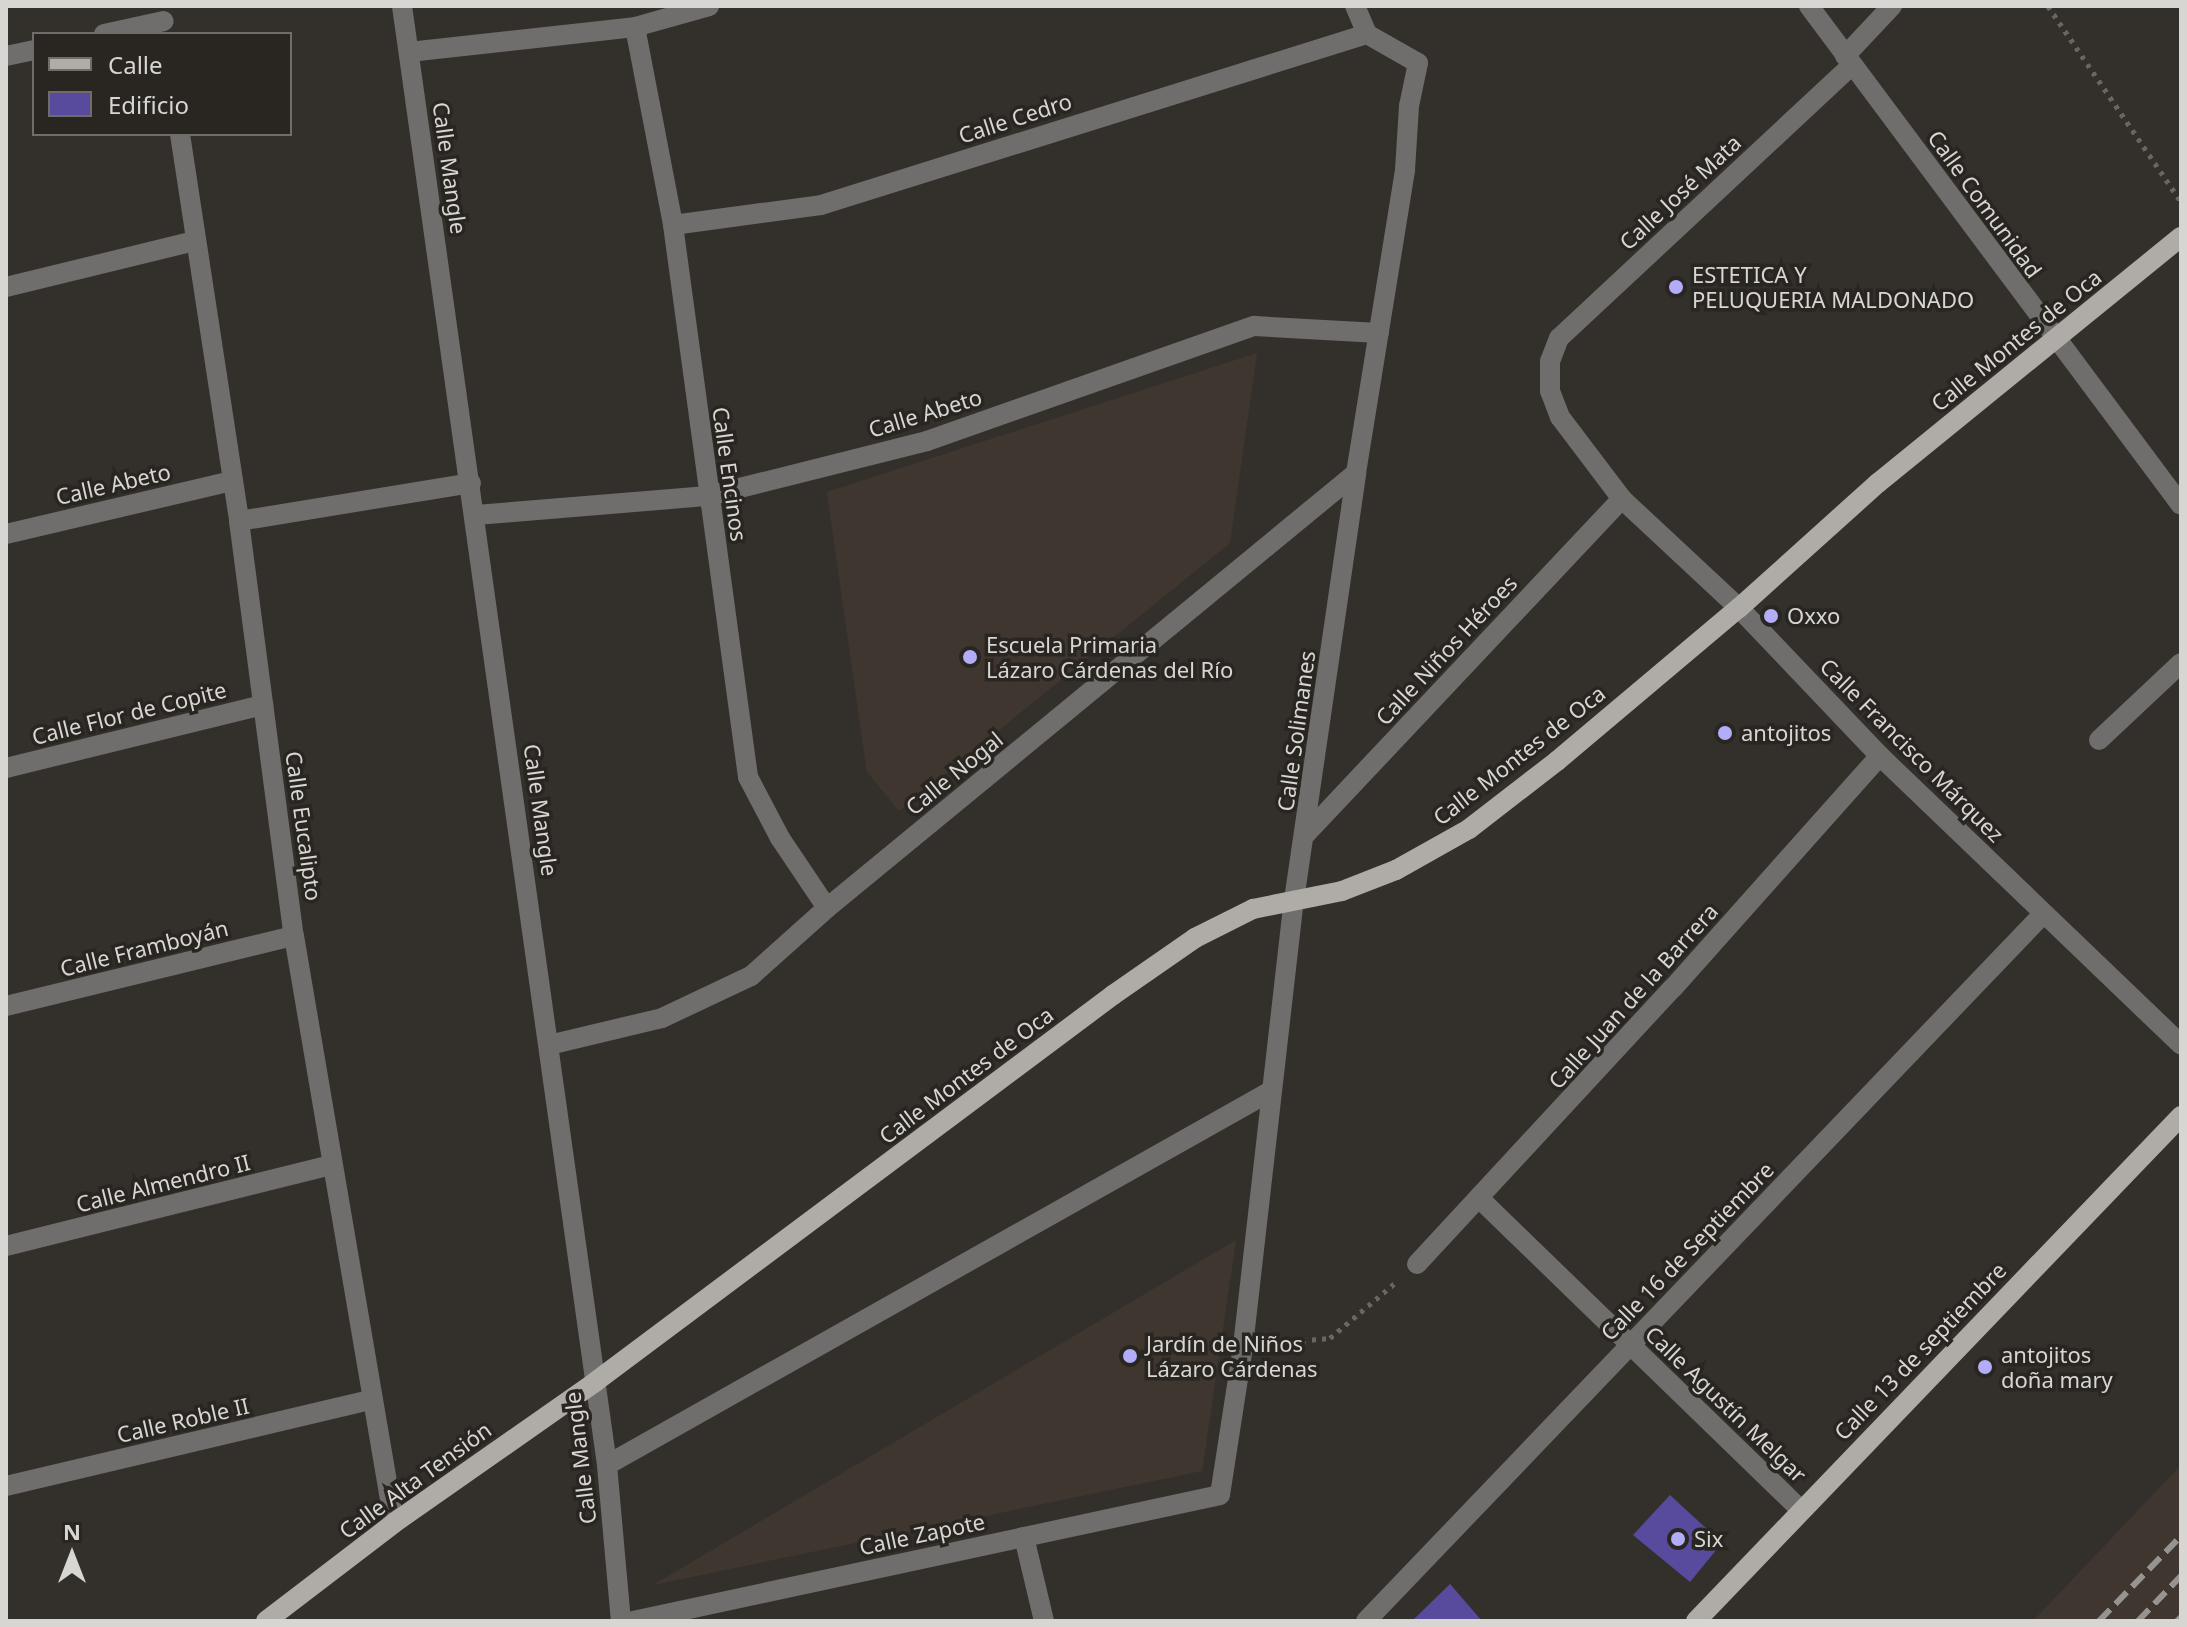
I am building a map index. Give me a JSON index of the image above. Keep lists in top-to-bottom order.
{
  "streets": {
    "main road": ["Calle Montes de Oca", "Calle 13 de septiembre", "Calle Alta Tensión"],
    "street": [
      "Calle Cedro",
      "Calle Mangle",
      "Calle José Mata",
      "Calle Comunidad",
      "Calle Abeto",
      "Calle Encinos",
      "Calle Niños Héroes",
      "Calle Flor de Copite",
      "Calle Solimanes",
      "Calle Francisco Márquez",
      "Calle Nogal",
      "Calle Eucalipto",
      "Calle Framboyán",
      "Calle Juan de la Barrera",
      "Calle Almendro II",
      "Calle 16 de Septiembre",
      "Calle Agustín Melgar",
      "Calle Roble II",
      "Calle Zapote"
    ]
  },
  "crossings": [
    ["Calle Cedro", "Calle Encinos"],
    ["Calle Cedro", "Calle Solimanes"],
    ["Calle Mangle", "Calle Montes de Oca"],
    ["Calle Mangle", "Calle Abeto"],
    ["Calle Mangle", "Calle Nogal"],
    ["Calle Mangle", "Calle Alta Tensión"],
    ["Calle José Mata", "Calle Comunidad"],
    ["Calle José Mata", "Calle Francisco Márquez"],
    ["Calle Comunidad", "Calle Montes de Oca"],
    ["Calle Montes de Oca", "Calle Solimanes"],
    ["Calle Montes de Oca", "Calle Francisco Márquez"],
    ["Calle Montes de Oca", "Calle Alta Tensión"],
    ["Calle Abeto", "Calle Encinos"],
    ["Calle Abeto", "Calle Solimanes"],
    ["Calle Abeto", "Calle Eucalipto"],
    ["Calle Encinos", "Calle Nogal"],
    ["Calle Niños Héroes", "Calle Solimanes"],
    ["Calle Niños Héroes", "Calle Francisco Márquez"],
    ["Calle Flor de Copite", "Calle Eucalipto"],
    ["Calle Solimanes", "Calle Nogal"],
    ["Calle Solimanes", "Calle Zapote"],
    ["Calle Francisco Márquez", "Calle Juan de la Barrera"],
    ["Calle Francisco Márquez", "Calle 16 de Septiembre"],
    ["Calle Eucalipto", "Calle Framboyán"],
    ["Calle Eucalipto", "Calle Almendro II"],
    ["Calle Eucalipto", "Calle Roble II"],
    ["Calle Eucalipto", "Calle Alta Tensión"],
    ["Calle Juan de la Barrera", "Calle Agustín Melgar"],
    ["Calle 16 de Septiembre", "Calle Agustín Melgar"],
    ["Calle 13 de septiembre", "Calle Agustín Melgar"]
  ],
  "places": [
    "ESTETICA Y PELUQUERIA MALDONADO",
    "Oxxo",
    "Escuela Primaria Lázaro Cárdenas del Río",
    "antojitos",
    "Jardín de Niños Lázaro Cárdenas",
    "antojitos doña mary",
    "Six"
  ],
  "legend": ["Calle", "Edificio"],
  "north": "top"
}
